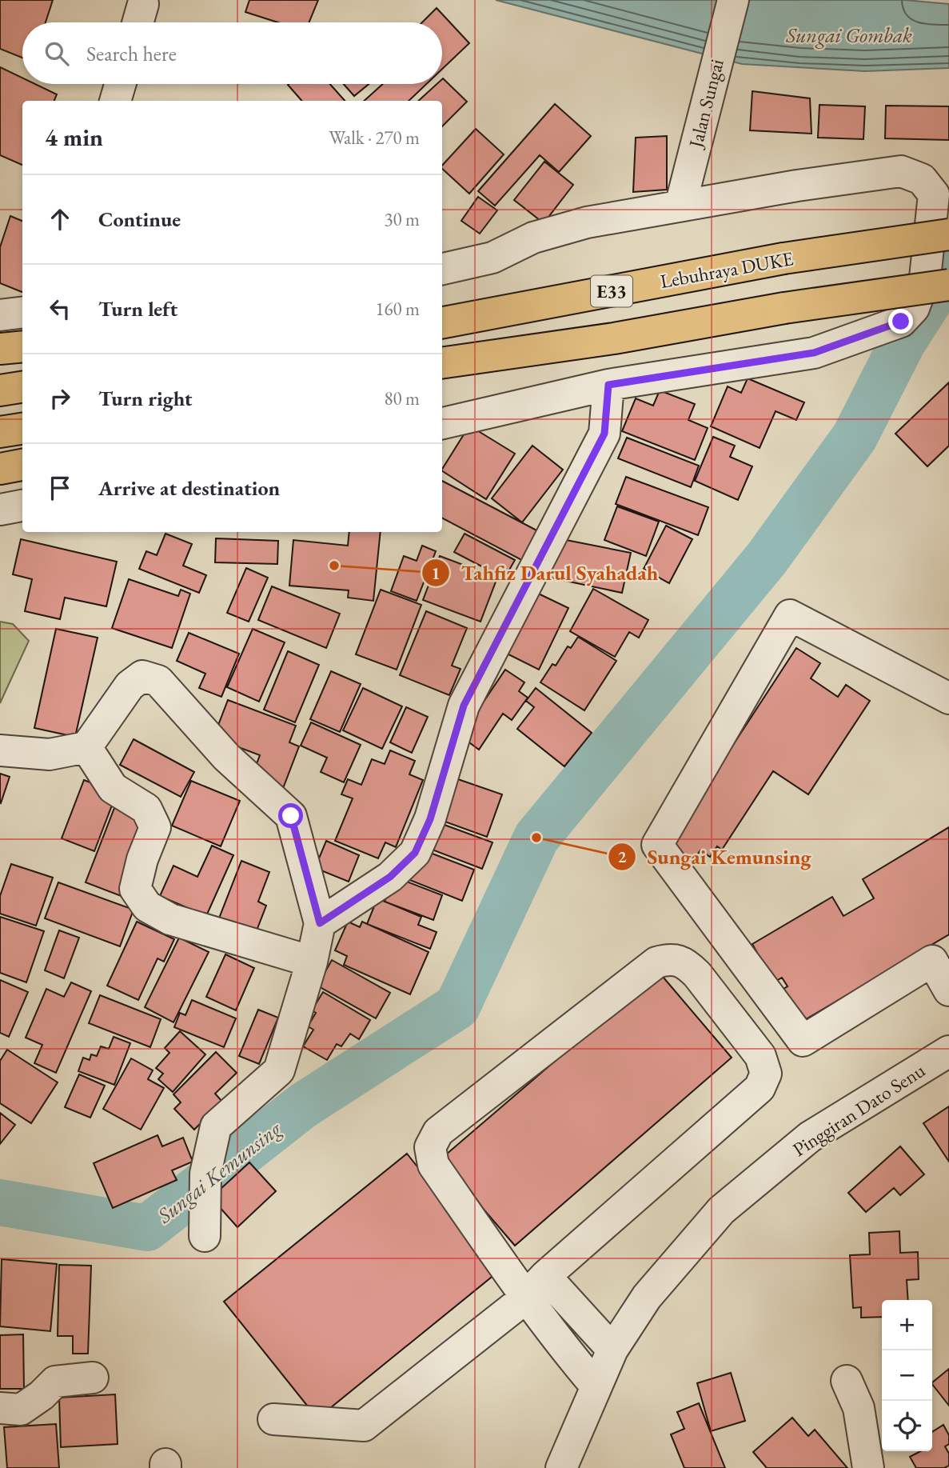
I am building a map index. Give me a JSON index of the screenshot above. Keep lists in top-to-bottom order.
{
  "streets": {
    "highway": ["Lebuhraya DUKE", "E33"],
    "street": ["Jalan Sungai", "Pinggiran Dato Senu"]
  },
  "water": ["Sungai Gombak", "Sungai Kemunsing"],
  "places": ["Tahfiz Darul Syahadah", "Sungai Kemunsing"],
  "page": {
    "search": "Search here",
    "heading": ["4 min", "Walk · 270 m"],
    "list": [
      ["Continue", "30 m"],
      ["Turn left", "160 m"],
      ["Turn right", "80 m"],
      "Arrive at destination"
    ],
    "map_buttons": ["+", "−"]
  }
}
